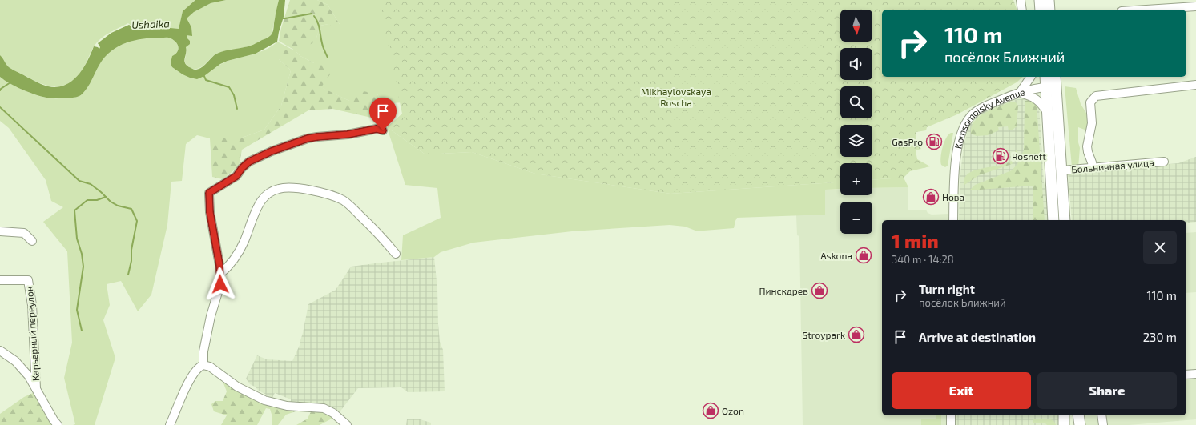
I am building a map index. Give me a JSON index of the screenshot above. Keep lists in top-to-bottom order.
{
  "streets": {
    "street": ["Komsomolsky Avenue", "Больничная улица", "Карьерный переулок"]
  },
  "water": ["Ushaika"],
  "parks": ["Mikhaylovskaya Roscha"],
  "places": {
    "fuel station": ["GasPro", "Rosneft"],
    "shop": [
      "Нова",
      "Askona",
      "Пинскдрев",
      "Stroypark",
      "Ozon"
    ]
  },
  "north": "bottom",
  "page": {
    "map_buttons": ["+", "−"],
    "turn": ["110 m", "посёлок Ближний"],
    "heading": ["1 min", "340 m · 14:28"],
    "list": [
      {
        "name": "Turn right",
        "note": "посёлок Ближний",
        "value": "110 m"
      },
      {
        "name": "Arrive at destination",
        "value": "230 m"
      }
    ],
    "buttons": ["Exit", "Share"]
  }
}
